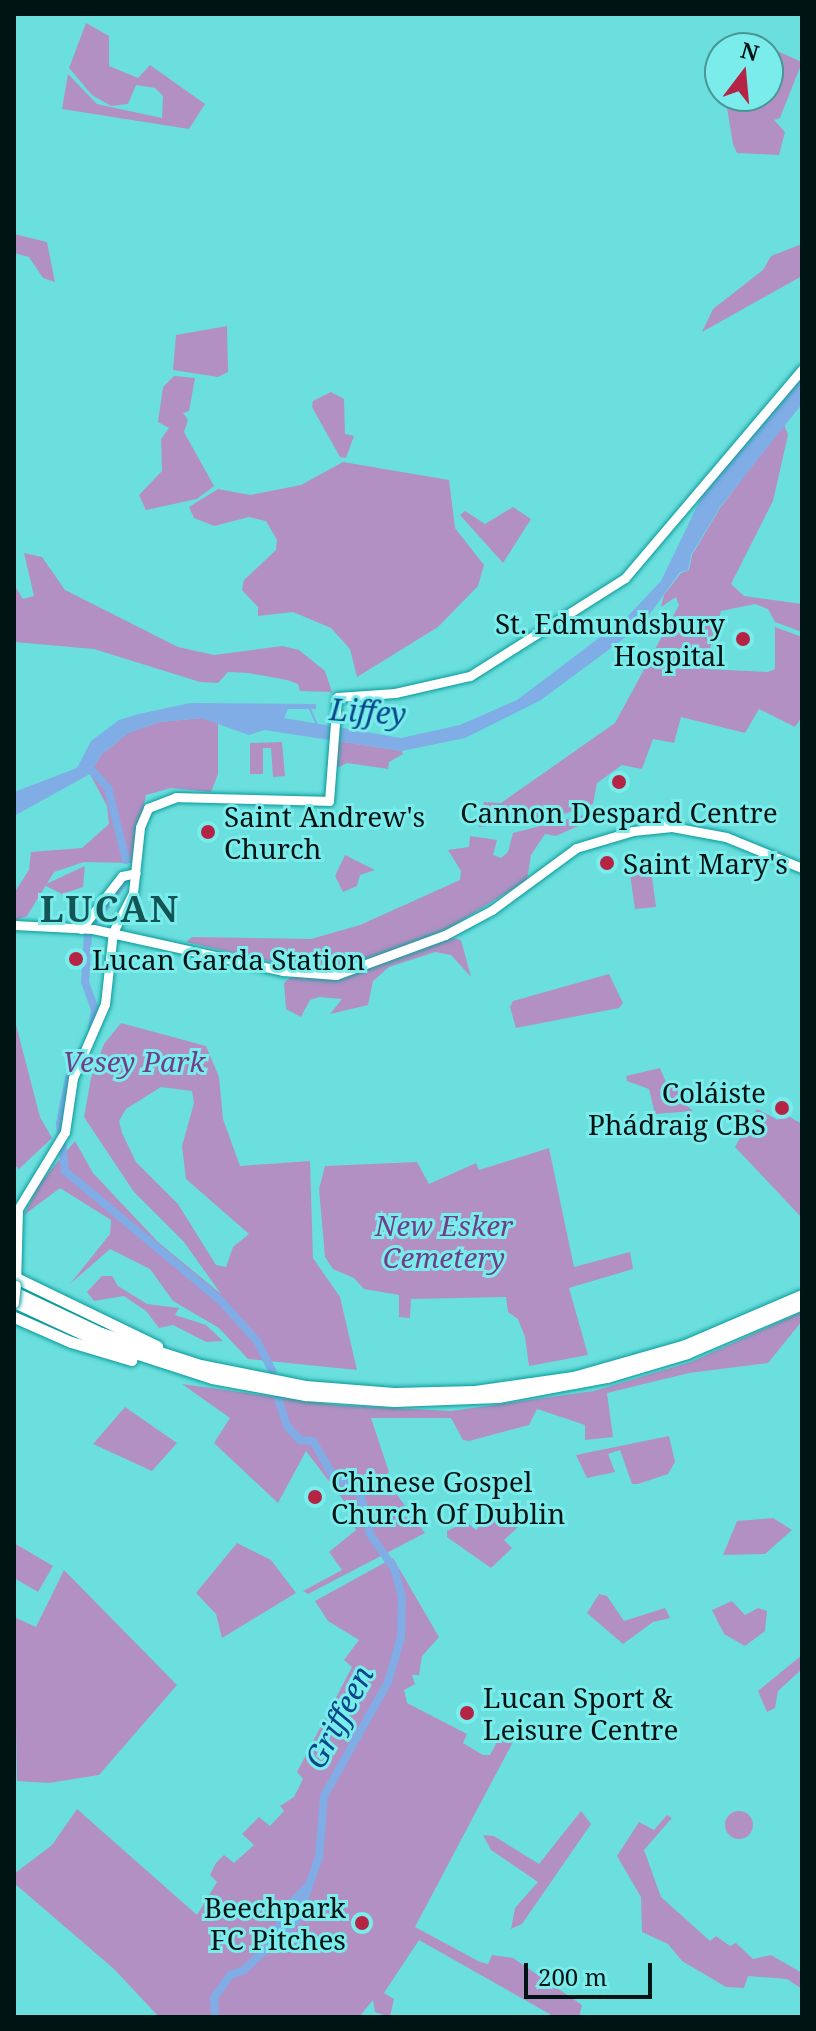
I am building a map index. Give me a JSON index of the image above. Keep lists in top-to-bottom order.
{
  "districts": ["LUCAN"],
  "water": ["Liffey", "Griffeen"],
  "parks": ["Vesey Park", "New Esker Cemetery"],
  "places": [
    "St. Edmundsbury Hospital",
    "Cannon Despard Centre",
    "Saint Andrew's Church",
    "Saint Mary's",
    "Lucan Garda Station",
    "Coláiste Phádraig CBS",
    "Chinese Gospel Church Of Dublin",
    "Lucan Sport & Leisure Centre",
    "Beechpark FC Pitches"
  ],
  "scale_bar": "200 m",
  "north": "top"
}
